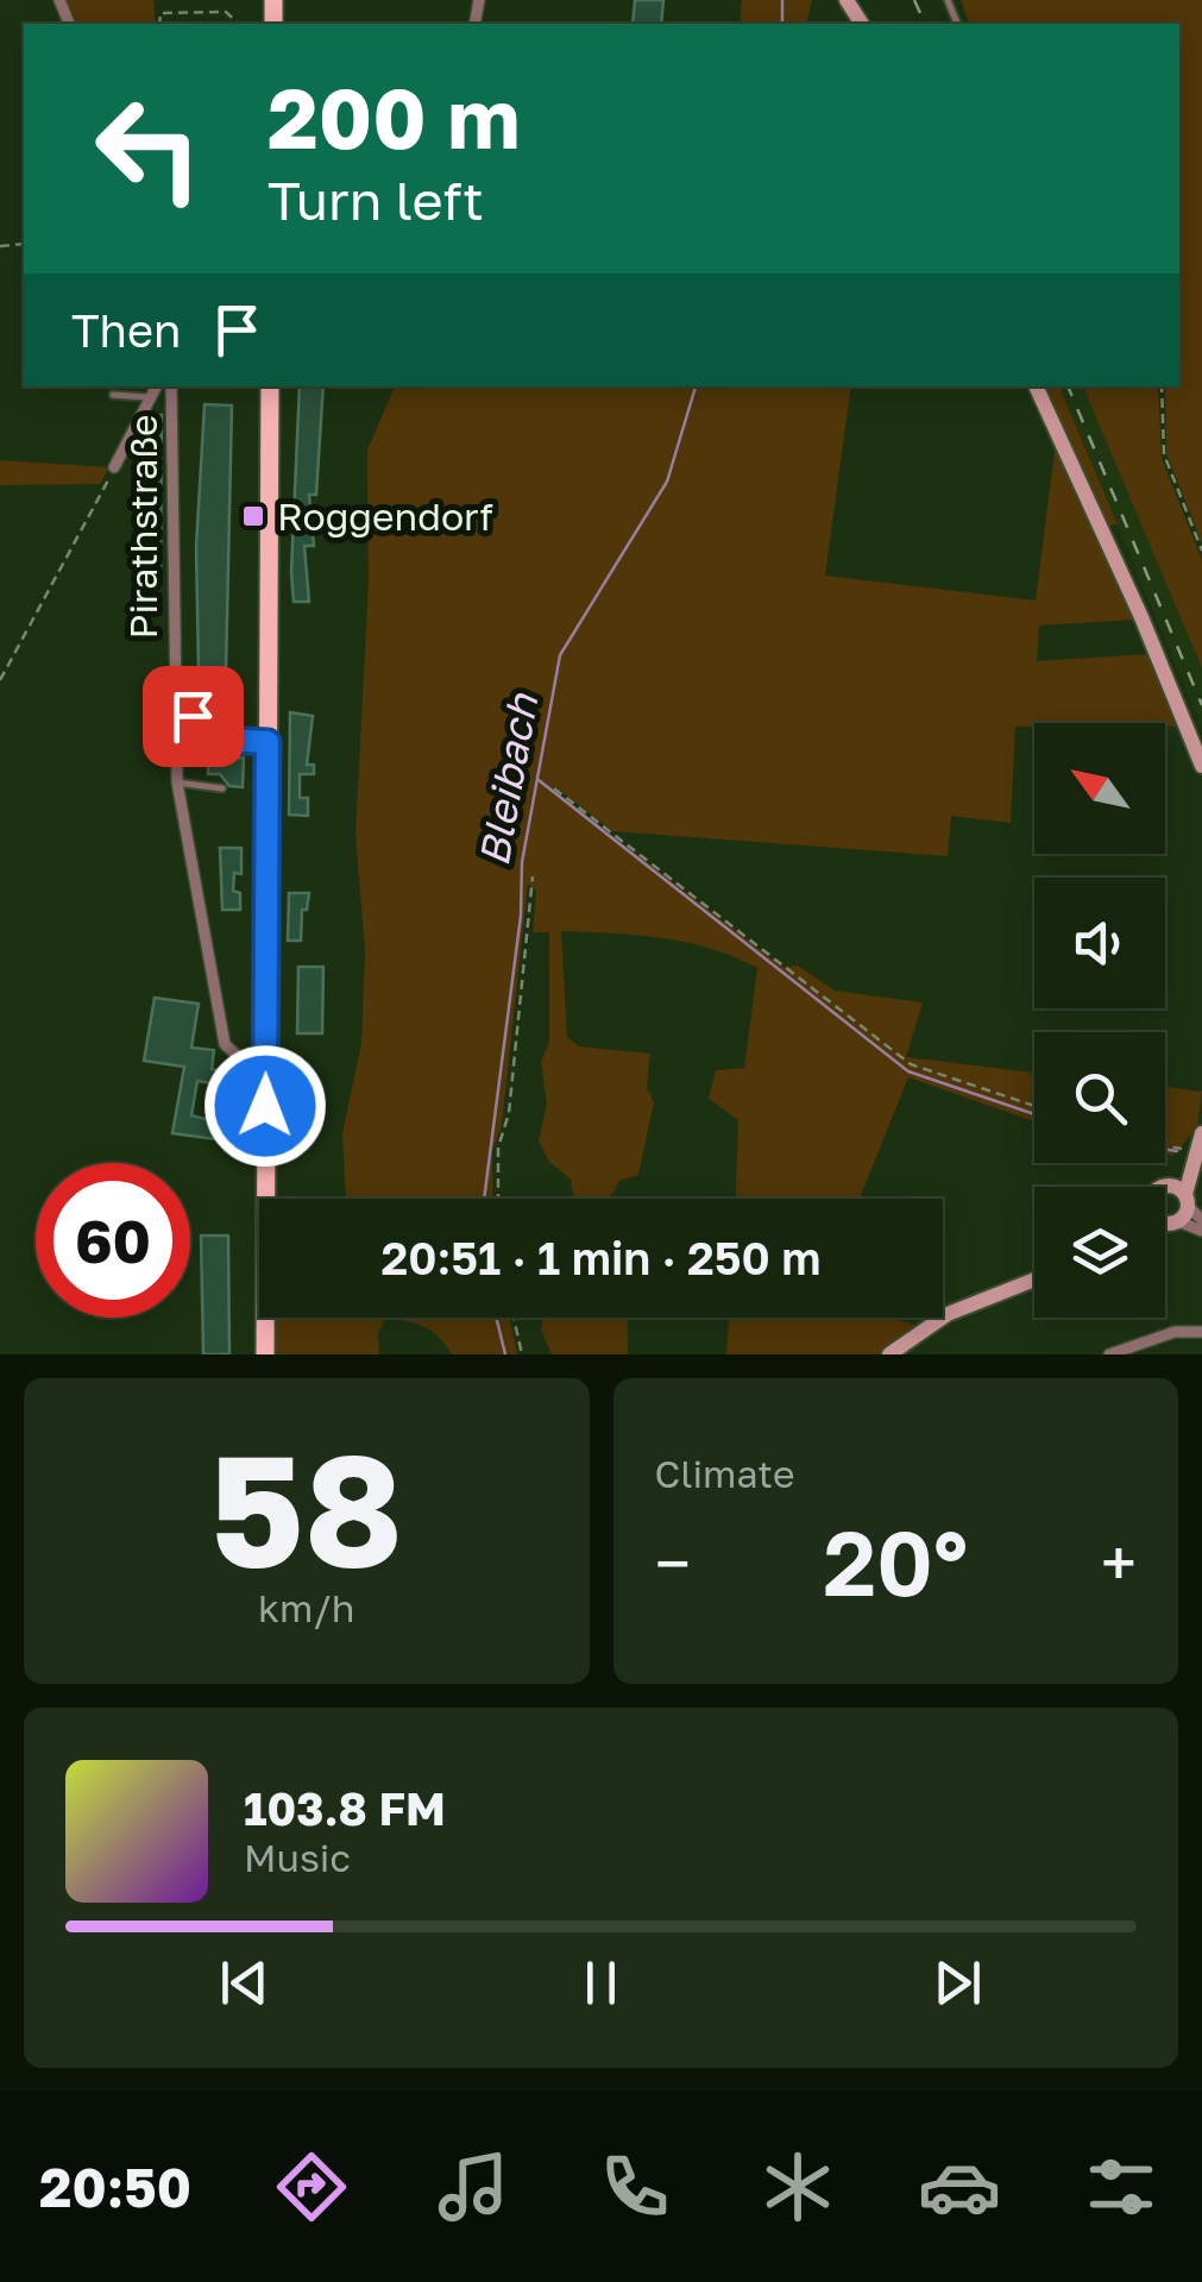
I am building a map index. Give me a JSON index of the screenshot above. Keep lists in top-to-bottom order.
{
  "streets": {
    "street": ["Pirathstraße"]
  },
  "water": ["Bleibach"],
  "places": {
    "transit": ["Roggendorf"]
  },
  "north": "top left",
  "page": {
    "turn": ["200 m", "Turn left"],
    "then": "Then",
    "limit": "60",
    "trip": "20:51 · 1 min · 250 m",
    "tile": [
      ["58", "km/h"],
      "Climate"
    ],
    "heat": ["−", "20°", "+"],
    "song": ["103.8 FM", "Music"],
    "tabs": "20:50"
  }
}
